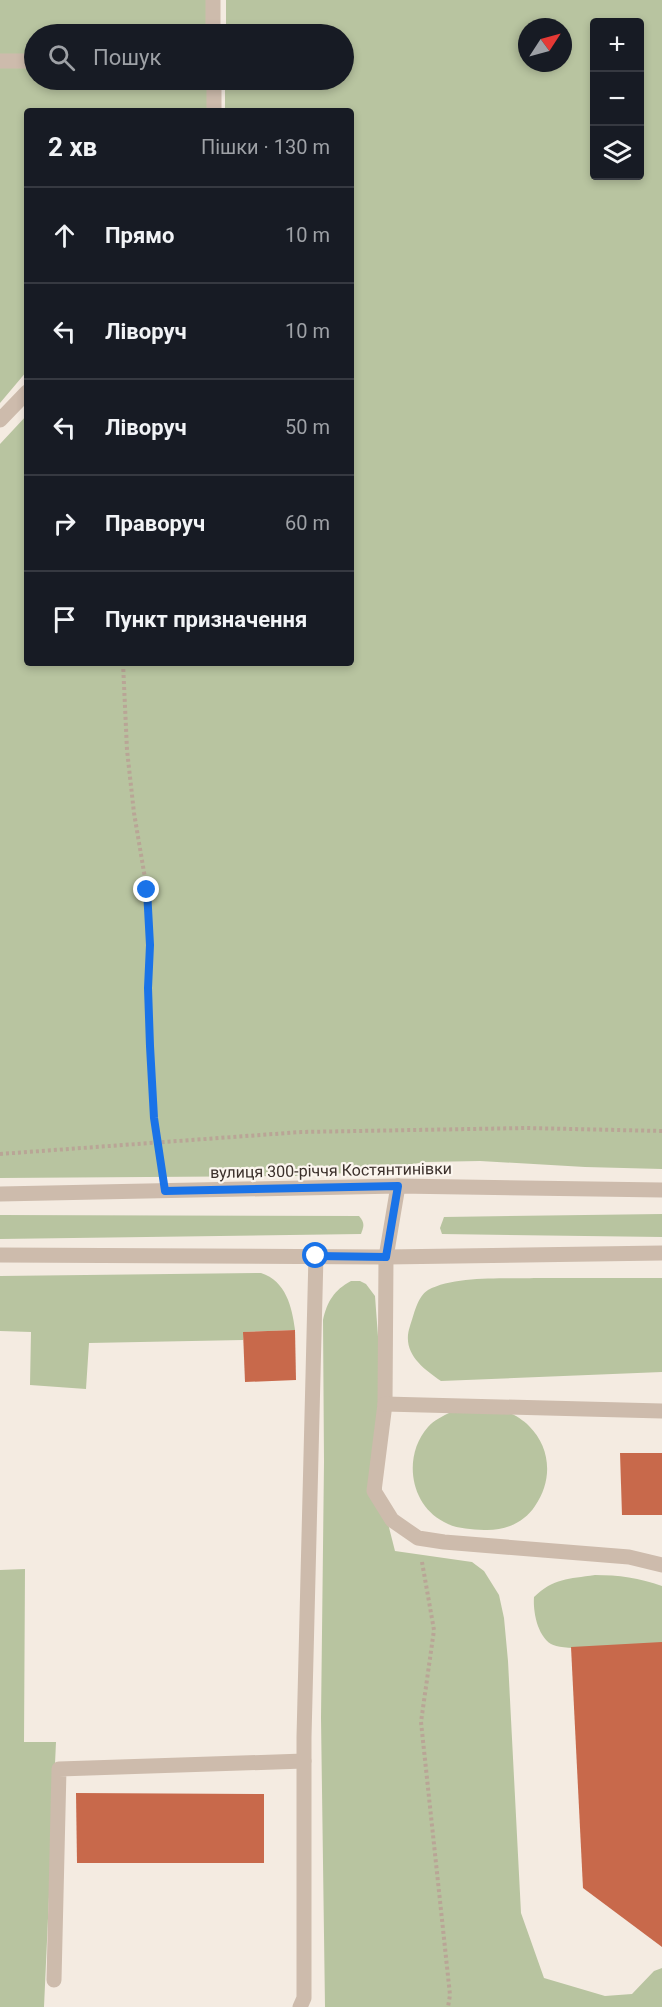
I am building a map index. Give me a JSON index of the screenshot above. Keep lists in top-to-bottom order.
{
  "streets": {
    "street": ["вулиця 300-річчя Костянтинівки"]
  },
  "north": "top right",
  "page": {
    "map_buttons": ["+", "−"],
    "search": "Пошук",
    "heading": ["2 хв", "Пішки · 130 m"],
    "list": [
      ["Прямо", "10 m"],
      ["Ліворуч", "10 m"],
      ["Ліворуч", "50 m"],
      ["Праворуч", "60 m"],
      "Пункт призначення"
    ]
  }
}
